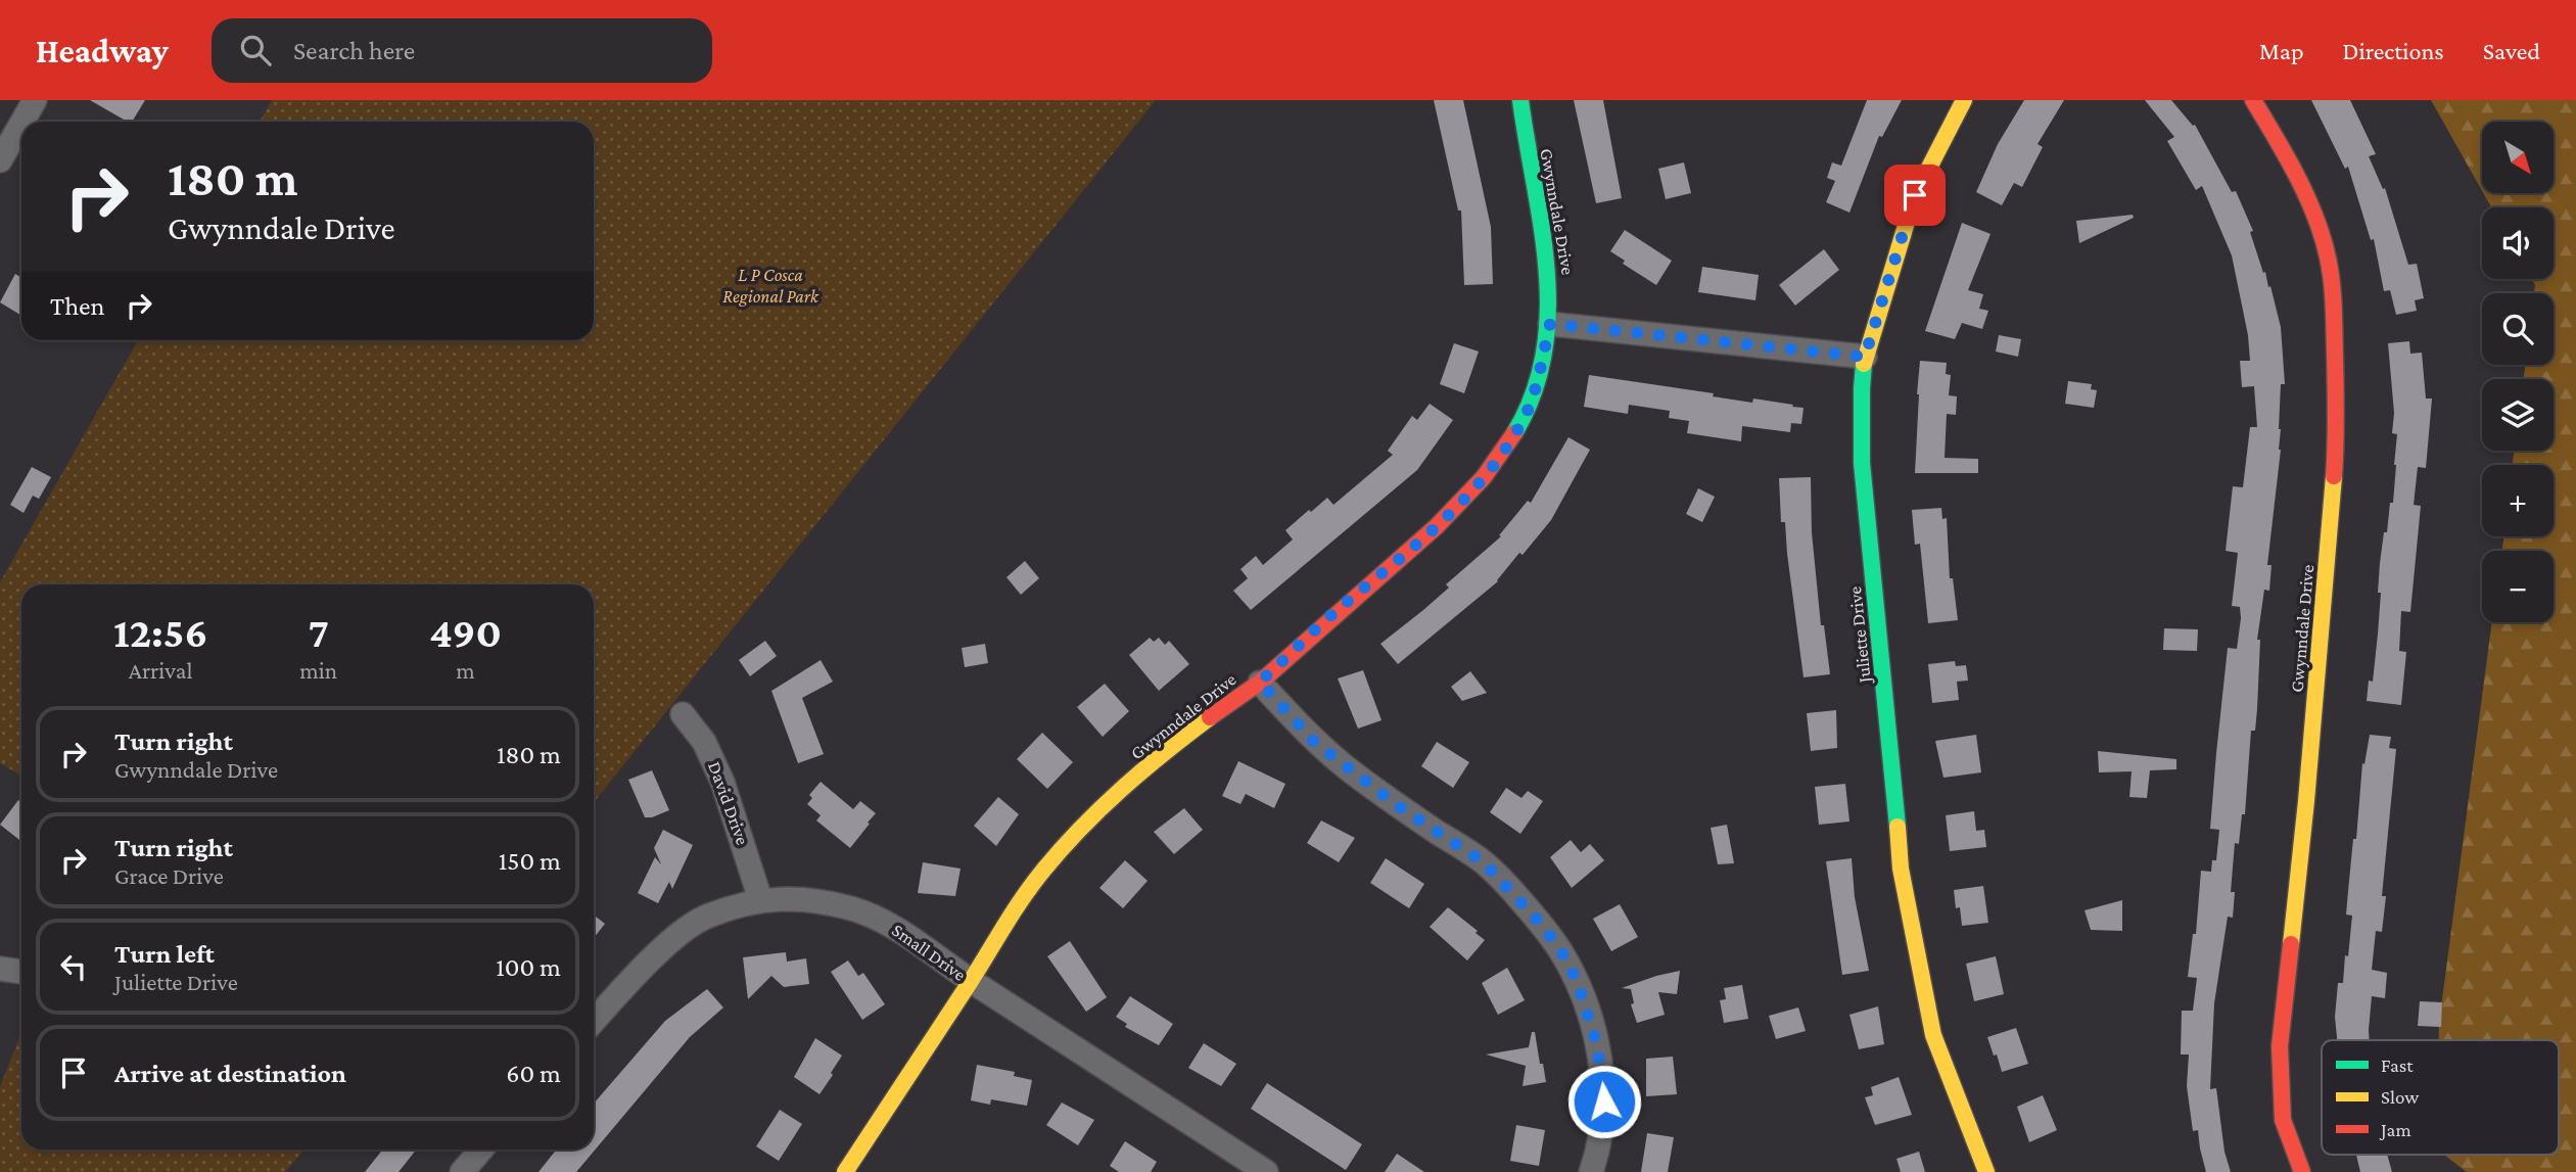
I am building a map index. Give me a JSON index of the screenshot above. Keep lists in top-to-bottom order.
{
  "streets": {
    "street": [
      "Gwynndale Drive",
      "Juliette Drive",
      "David Drive",
      "Small Drive"
    ]
  },
  "crossings": [
    ["Gwynndale Drive", "Small Drive"],
    ["David Drive", "Small Drive"]
  ],
  "parks": ["L P Cosca Regional Park"],
  "legend": ["Fast", "Slow", "Jam"],
  "north": "bottom right",
  "page": {
    "header": "Headway",
    "search": "Search here",
    "nav": ["Map", "Directions", "Saved"],
    "map_buttons": ["+", "−"],
    "turn": ["180 m", "Gwynndale Drive"],
    "then": "Then",
    "eta": [
      "12:56",
      "Arrival",
      "7",
      "min",
      "490",
      "m"
    ],
    "list": [
      {
        "name": "Turn right",
        "note": "Gwynndale Drive",
        "value": "180 m"
      },
      {
        "name": "Turn right",
        "note": "Grace Drive",
        "value": "150 m"
      },
      {
        "name": "Turn left",
        "note": "Juliette Drive",
        "value": "100 m"
      },
      {
        "name": "Arrive at destination",
        "value": "60 m"
      }
    ]
  }
}
